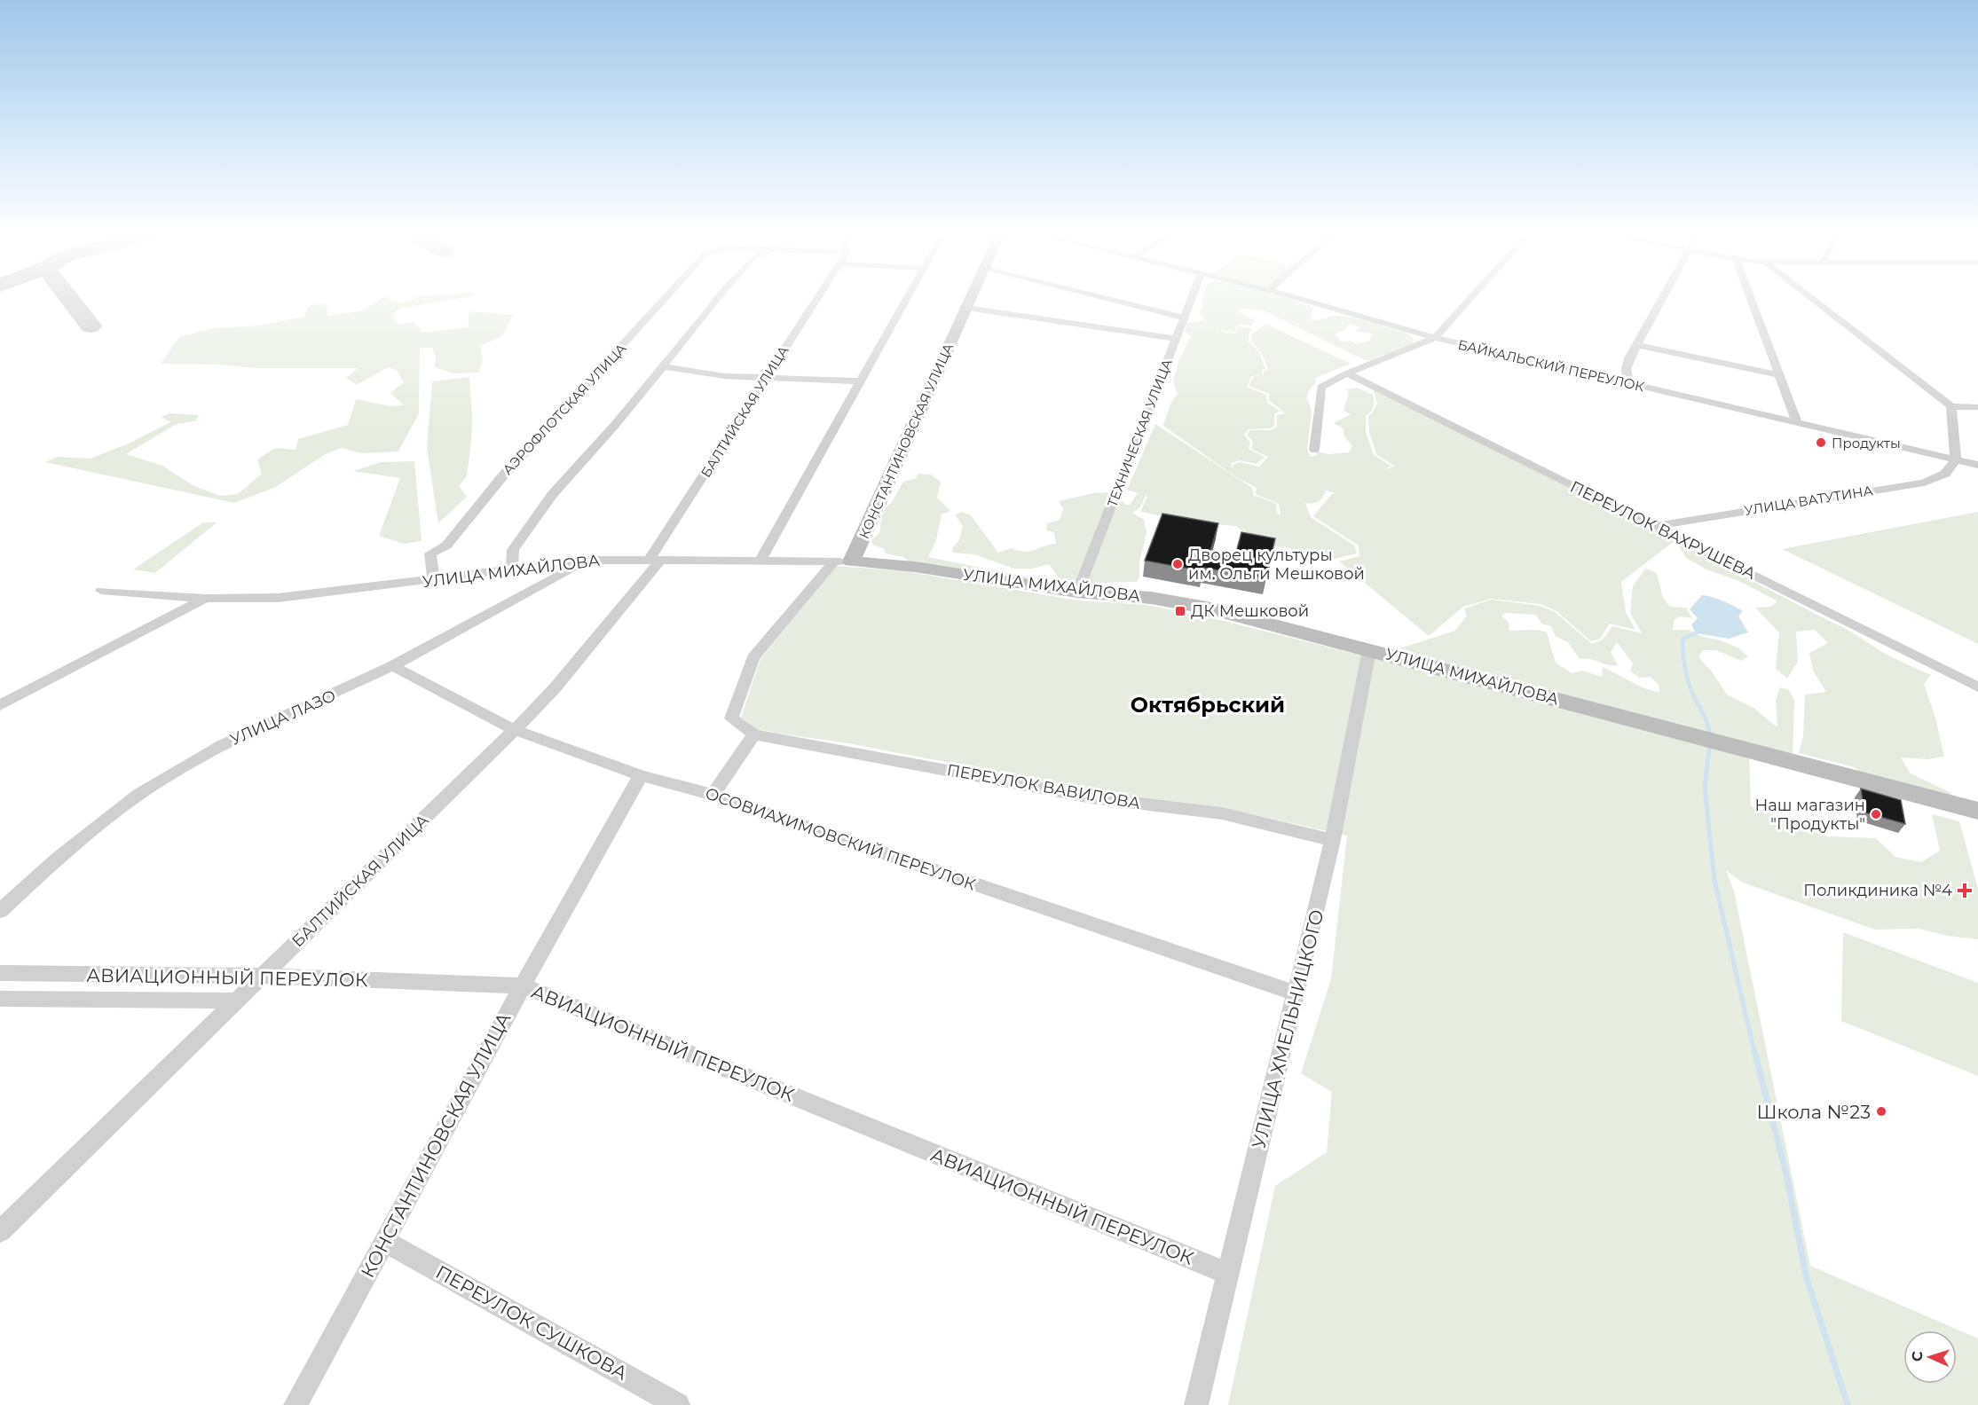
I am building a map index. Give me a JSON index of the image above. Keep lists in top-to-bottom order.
{
  "streets": {
    "street": [
      "БАЙКАЛЬСКИЙ ПЕРЕУЛОК",
      "АЭРОФЛОТСКАЯ УЛИЦА",
      "БАЛТИЙСКАЯ УЛИЦА",
      "ТЕХНИЧЕСКАЯ УЛИЦА",
      "КОНСТАНТИНОВСКАЯ УЛИЦА",
      "УЛИЦА ВАТУТИНА",
      "ПЕРЕУЛОК ВАХРУШЕВА",
      "УЛИЦА МИХАЙЛОВА",
      "УЛИЦА ЛАЗО",
      "ПЕРЕУЛОК ВАВИЛОВА",
      "ОСОВИАХИМОВСКИЙ ПЕРЕУЛОК",
      "АВИАЦИОННЫЙ ПЕРЕУЛОК",
      "УЛИЦА ХМЕЛЬНИЦКОГО",
      "ПЕРЕУЛОК СУШКОВА"
    ]
  },
  "crossings": [
    ["БАЙКАЛЬСКИЙ ПЕРЕУЛОК", "УЛИЦА ВАТУТИНА"],
    ["АЭРОФЛОТСКАЯ УЛИЦА", "УЛИЦА МИХАЙЛОВА"],
    ["БАЛТИЙСКАЯ УЛИЦА", "УЛИЦА МИХАЙЛОВА"],
    ["БАЛТИЙСКАЯ УЛИЦА", "ОСОВИАХИМОВСКИЙ ПЕРЕУЛОК"],
    ["БАЛТИЙСКАЯ УЛИЦА", "АВИАЦИОННЫЙ ПЕРЕУЛОК"],
    ["ТЕХНИЧЕСКАЯ УЛИЦА", "УЛИЦА МИХАЙЛОВА"],
    ["КОНСТАНТИНОВСКАЯ УЛИЦА", "УЛИЦА МИХАЙЛОВА"],
    ["КОНСТАНТИНОВСКАЯ УЛИЦА", "ПЕРЕУЛОК ВАВИЛОВА"],
    ["КОНСТАНТИНОВСКАЯ УЛИЦА", "ОСОВИАХИМОВСКИЙ ПЕРЕУЛОК"],
    ["КОНСТАНТИНОВСКАЯ УЛИЦА", "АВИАЦИОННЫЙ ПЕРЕУЛОК"],
    ["КОНСТАНТИНОВСКАЯ УЛИЦА", "ПЕРЕУЛОК СУШКОВА"],
    ["УЛИЦА ВАТУТИНА", "ПЕРЕУЛОК ВАХРУШЕВА"],
    ["УЛИЦА МИХАЙЛОВА", "УЛИЦА ЛАЗО"],
    ["УЛИЦА МИХАЙЛОВА", "УЛИЦА ХМЕЛЬНИЦКОГО"],
    ["УЛИЦА ЛАЗО", "ОСОВИАХИМОВСКИЙ ПЕРЕУЛОК"],
    ["ПЕРЕУЛОК ВАВИЛОВА", "УЛИЦА ХМЕЛЬНИЦКОГО"],
    ["ОСОВИАХИМОВСКИЙ ПЕРЕУЛОК", "УЛИЦА ХМЕЛЬНИЦКОГО"],
    ["АВИАЦИОННЫЙ ПЕРЕУЛОК", "УЛИЦА ХМЕЛЬНИЦКОГО"]
  ],
  "districts": ["Октябрьский"],
  "places": {
    "other": [
      "Продукты",
      "Дворец культуры им. Ольги Мешковой",
      "Наш магазин \"Продукты\"",
      "Школа №23"
    ],
    "transit": ["ДК Мешковой"],
    "health": ["Поликдиника №4"]
  },
  "north": "left"
}
